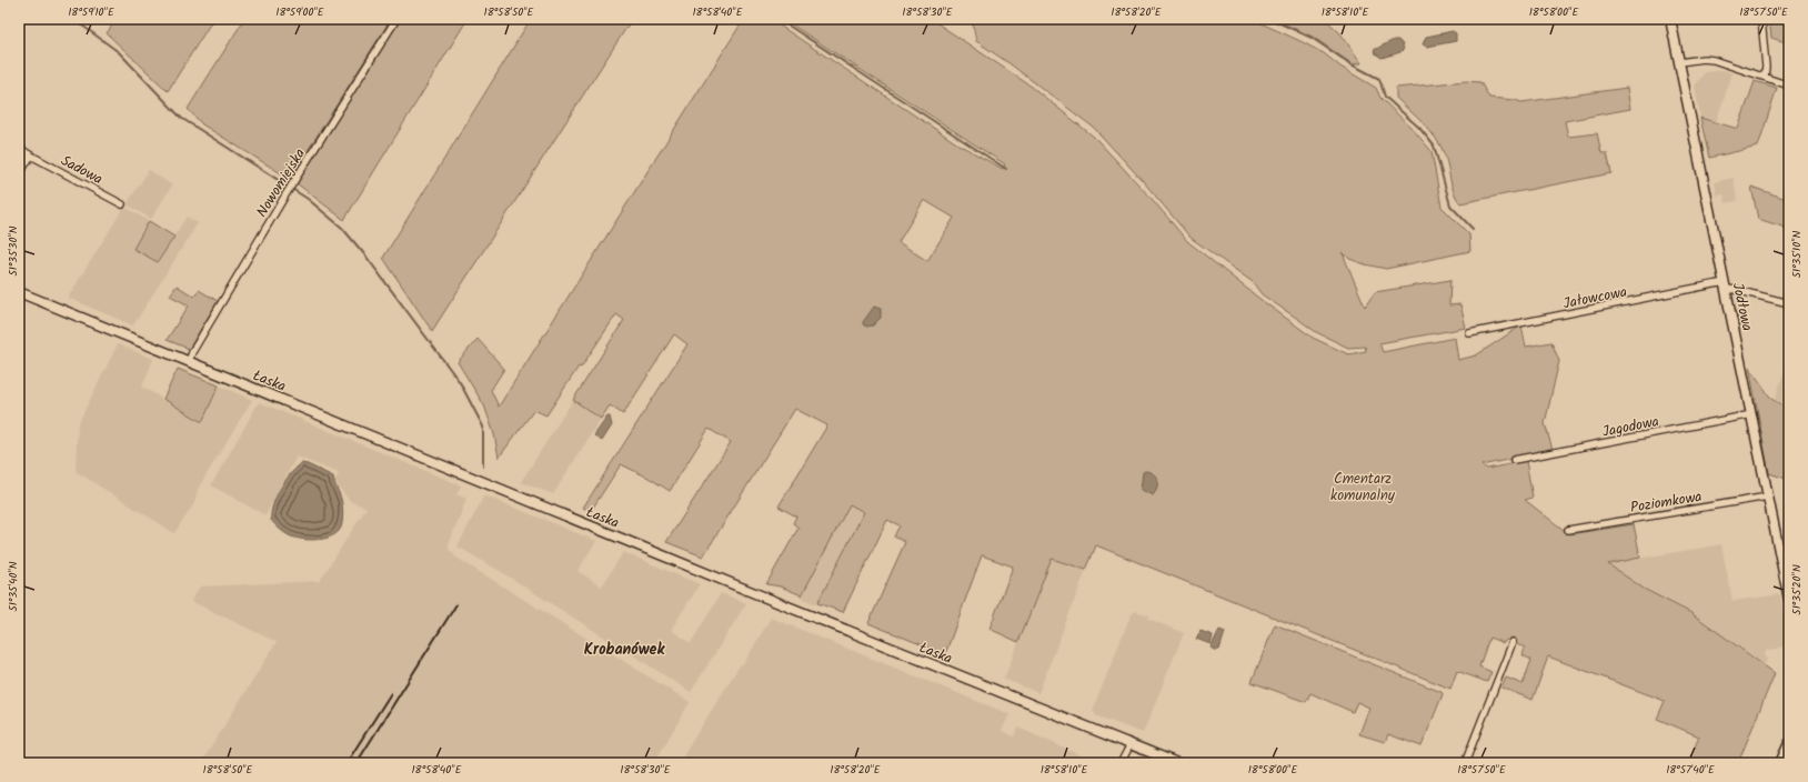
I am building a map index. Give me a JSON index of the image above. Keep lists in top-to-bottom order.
{
  "streets": {
    "main road": ["Jodłowa", "Łaska"],
    "street": [
      "Sadowa",
      "Nowomiejska",
      "Jałowcowa",
      "Jagodowa",
      "Poziomkowa"
    ]
  },
  "crossings": [
    ["Nowomiejska", "Łaska"],
    ["Jałowcowa", "Jodłowa"],
    ["Jodłowa", "Jagodowa"],
    ["Jodłowa", "Poziomkowa"]
  ],
  "districts": ["Krobanówek"],
  "parks": ["Cmentarz komunalny"],
  "coordinates": [
    "18°59'10\"E",
    "18°59'00\"E",
    "18°58'50\"E",
    "18°58'40\"E",
    "18°58'30\"E",
    "18°58'20\"E",
    "18°58'10\"E",
    "18°58'00\"E",
    "18°57'50\"E",
    "51°35'30\"N",
    "51°35'10\"N",
    "51°35'40\"N",
    "51°35'20\"N",
    "18°57'40\"E"
  ]
}
